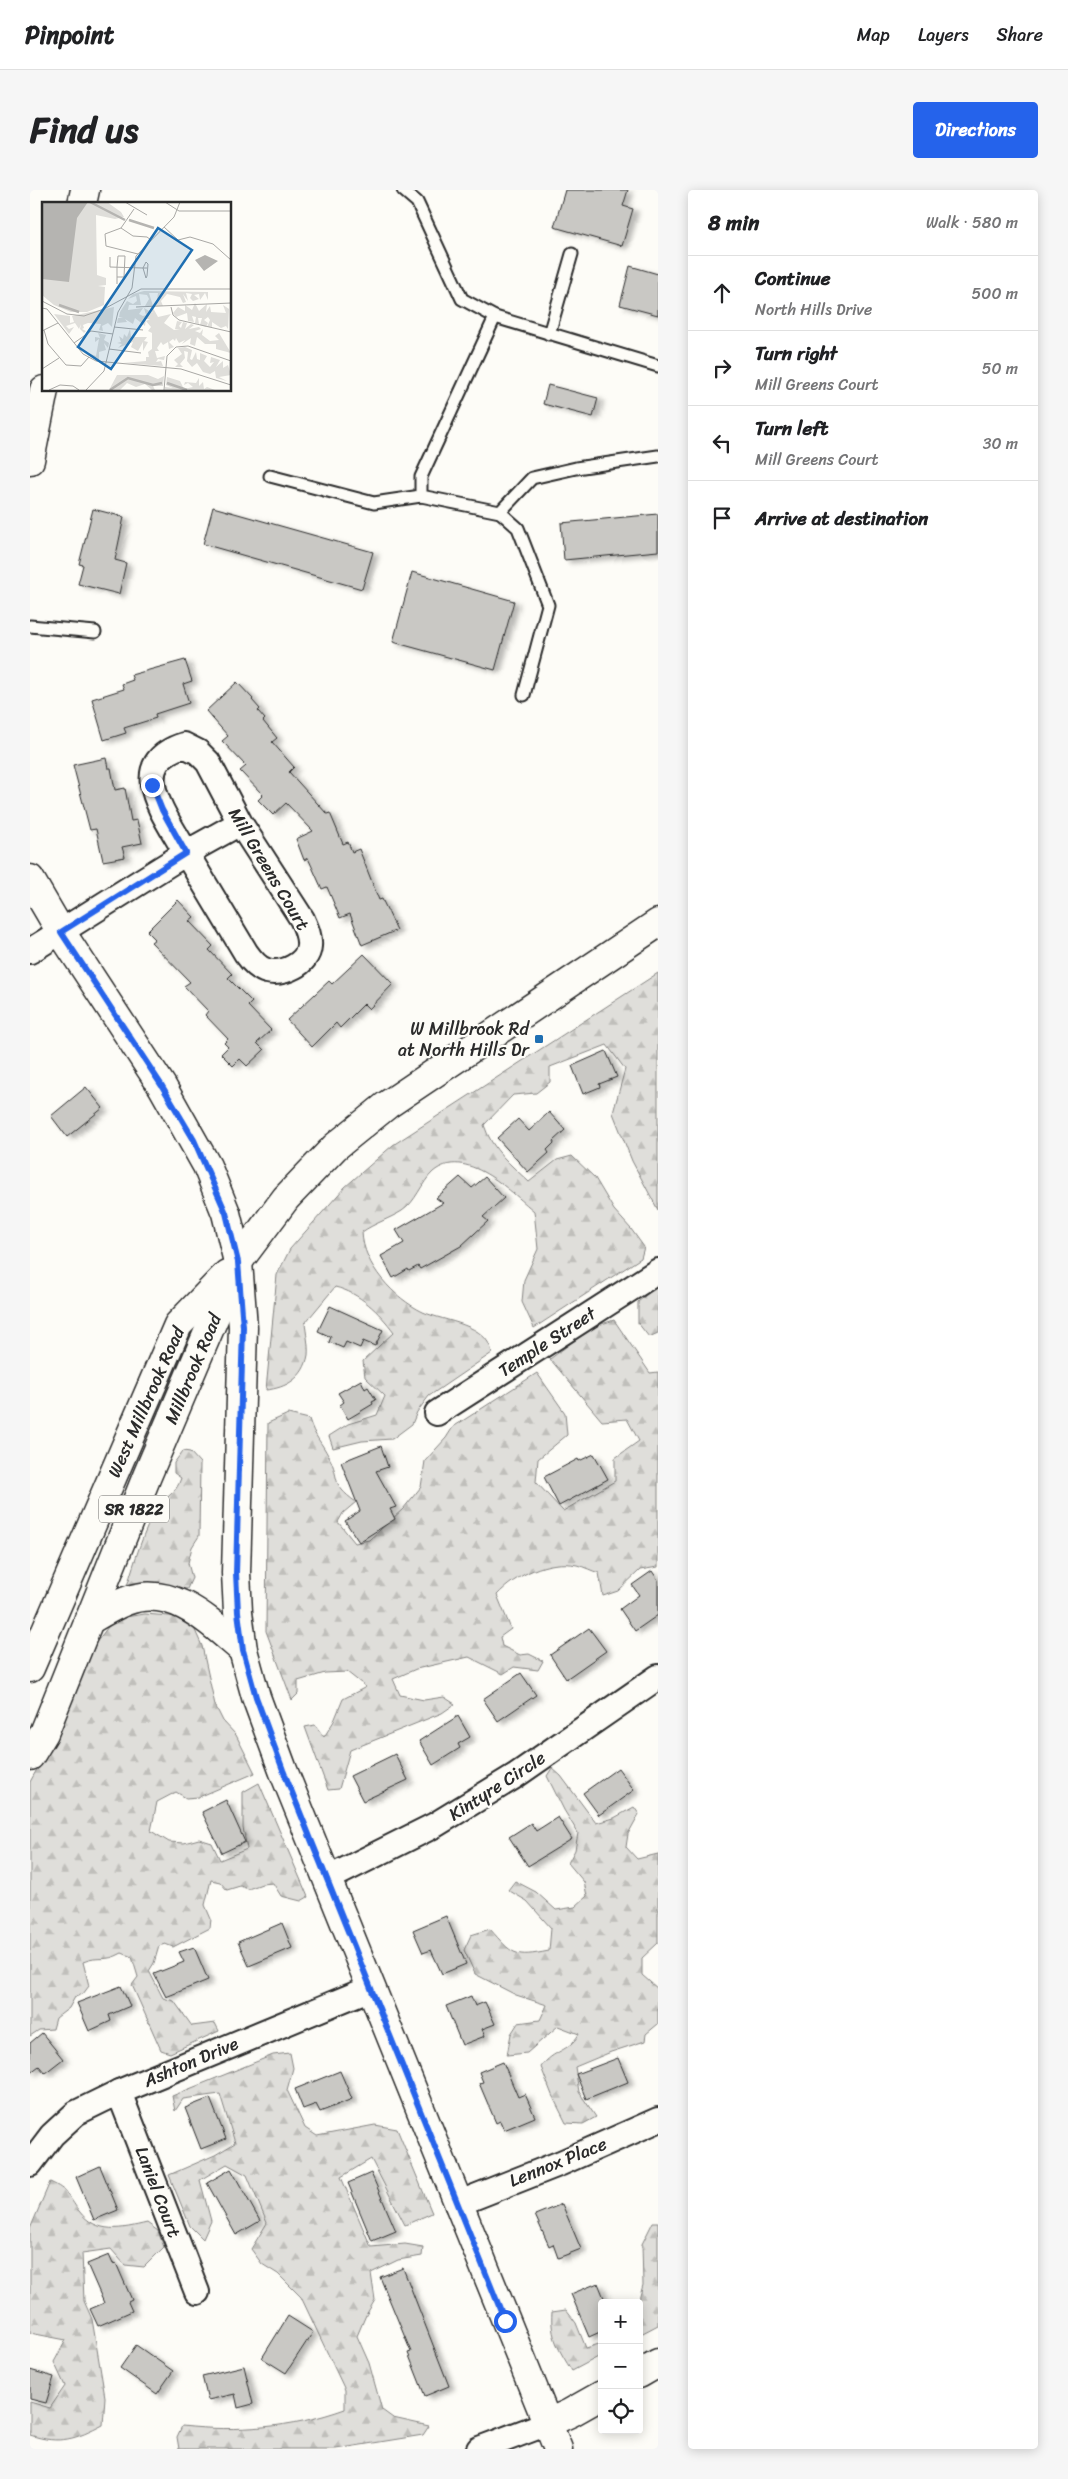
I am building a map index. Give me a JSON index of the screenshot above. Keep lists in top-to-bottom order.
{
  "streets": {
    "main road": ["Millbrook Road", "West Millbrook Road", "SR 1822"],
    "street": [
      "Mill Greens Court",
      "Temple Street",
      "Kintyre Circle",
      "Ashton Drive",
      "Lennox Place",
      "Laniel Court"
    ]
  },
  "crossings": [
    ["Millbrook Road", "West Millbrook Road"],
    ["Ashton Drive", "Laniel Court"]
  ],
  "places": {
    "transit": ["W Millbrook Rd at North Hills Dr"]
  },
  "page": {
    "header": "Pinpoint",
    "nav": ["Map", "Layers", "Share"],
    "title": "Find us",
    "buttons": "Directions",
    "heading": ["8 min", "Walk · 580 m"],
    "list": [
      ["Continue", "North Hills Drive", "500 m"],
      ["Turn right", "Mill Greens Court", "50 m"],
      ["Turn left", "Mill Greens Court", "30 m"],
      "Arrive at destination"
    ],
    "map_buttons": ["+", "−"]
  }
}
